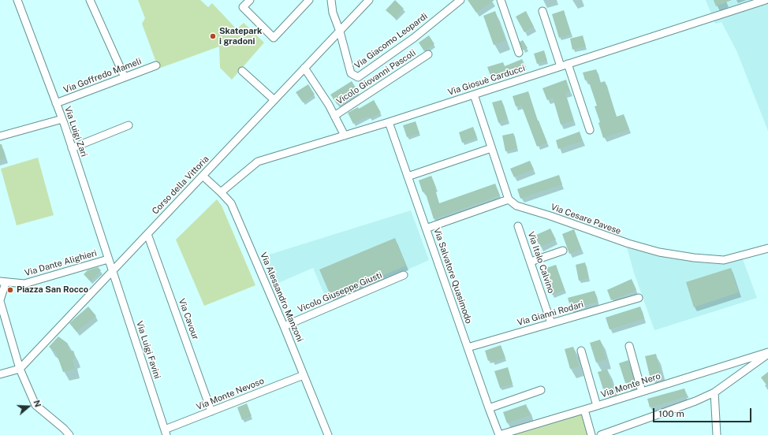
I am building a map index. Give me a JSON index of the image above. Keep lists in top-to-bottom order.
{
  "streets": {
    "street": [
      "Via Giacomo Leopardi",
      "Via Goffredo Mameli",
      "Vicolo Giovanni Pascoli",
      "Via Giosuè Carducci",
      "Via Luigi Zari",
      "Corso della Vittoria",
      "Via Cesare Pavese",
      "Via Italo Calvino",
      "Via Dante Alighieri",
      "Via Salvatore Quasimodo",
      "Vicolo Giuseppe Giusti",
      "Via Alessandro Manzoni",
      "Via Gianni Rodari",
      "Via Cavour",
      "Via Luigi Favini",
      "Via Monte Nero",
      "Via Monte Nevoso"
    ]
  },
  "crossings": [
    ["Via Giacomo Leopardi", "Corso della Vittoria"],
    ["Via Goffredo Mameli", "Via Luigi Zari"],
    ["Via Giosuè Carducci", "Via Salvatore Quasimodo"],
    ["Via Giosuè Carducci", "Via Alessandro Manzoni"],
    ["Via Luigi Zari", "Corso della Vittoria"],
    ["Via Luigi Zari", "Via Dante Alighieri"],
    ["Via Luigi Zari", "Via Luigi Favini"],
    ["Corso della Vittoria", "Via Alessandro Manzoni"],
    ["Corso della Vittoria", "Via Cavour"],
    ["Corso della Vittoria", "Via Luigi Favini"],
    ["Via Italo Calvino", "Via Gianni Rodari"],
    ["Via Salvatore Quasimodo", "Via Gianni Rodari"],
    ["Via Salvatore Quasimodo", "Via Monte Nero"],
    ["Vicolo Giuseppe Giusti", "Via Alessandro Manzoni"],
    ["Via Alessandro Manzoni", "Via Monte Nevoso"],
    ["Via Cavour", "Via Monte Nevoso"],
    ["Via Luigi Favini", "Via Monte Nevoso"]
  ],
  "places": ["Skatepark i gradoni", "Piazza San Rocco"],
  "scale_bar": "100 m",
  "north": "right"
}
